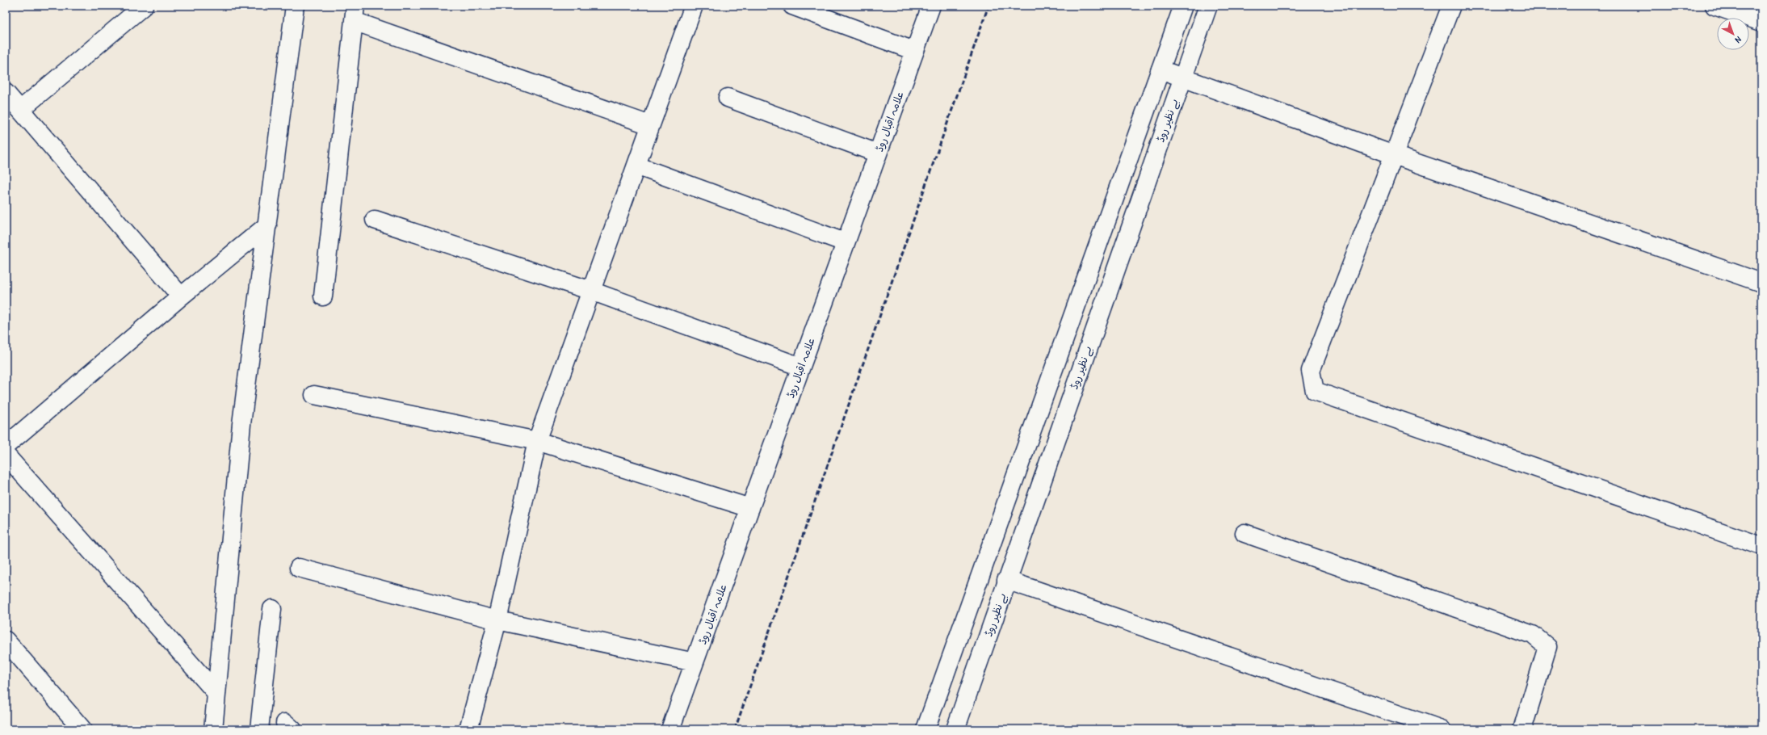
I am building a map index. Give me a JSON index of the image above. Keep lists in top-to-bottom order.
{
  "streets": {
    "street": ["بے نظیر روڈ", "علامہ اقبال روڈ"]
  },
  "north": "bottom right"
}
